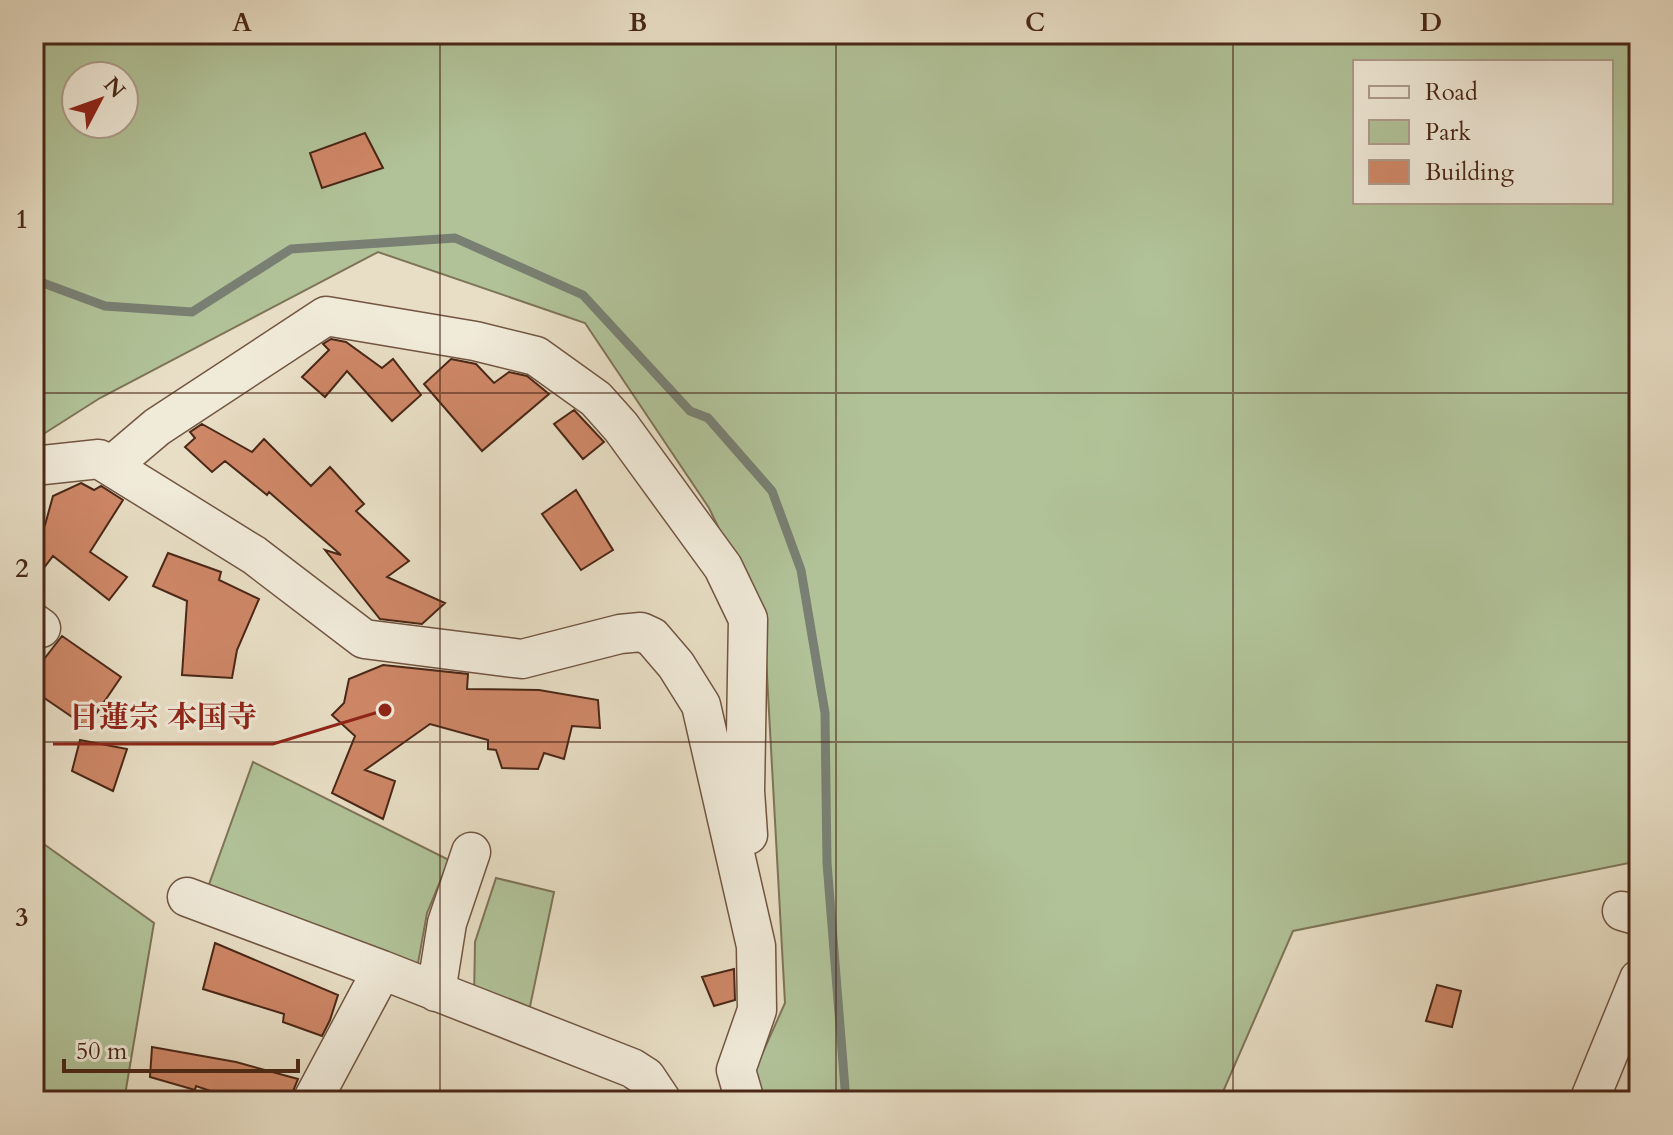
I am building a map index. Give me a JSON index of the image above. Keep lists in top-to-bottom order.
{
  "places": ["日蓮宗 本国寺"],
  "legend": ["Road", "Park", "Building"],
  "scale_bar": "50 m",
  "north": "top right",
  "grid": {
    "columns": [
      "A",
      "B",
      "C",
      "D"
    ],
    "rows": ["1", "2", "3"]
  }
}
